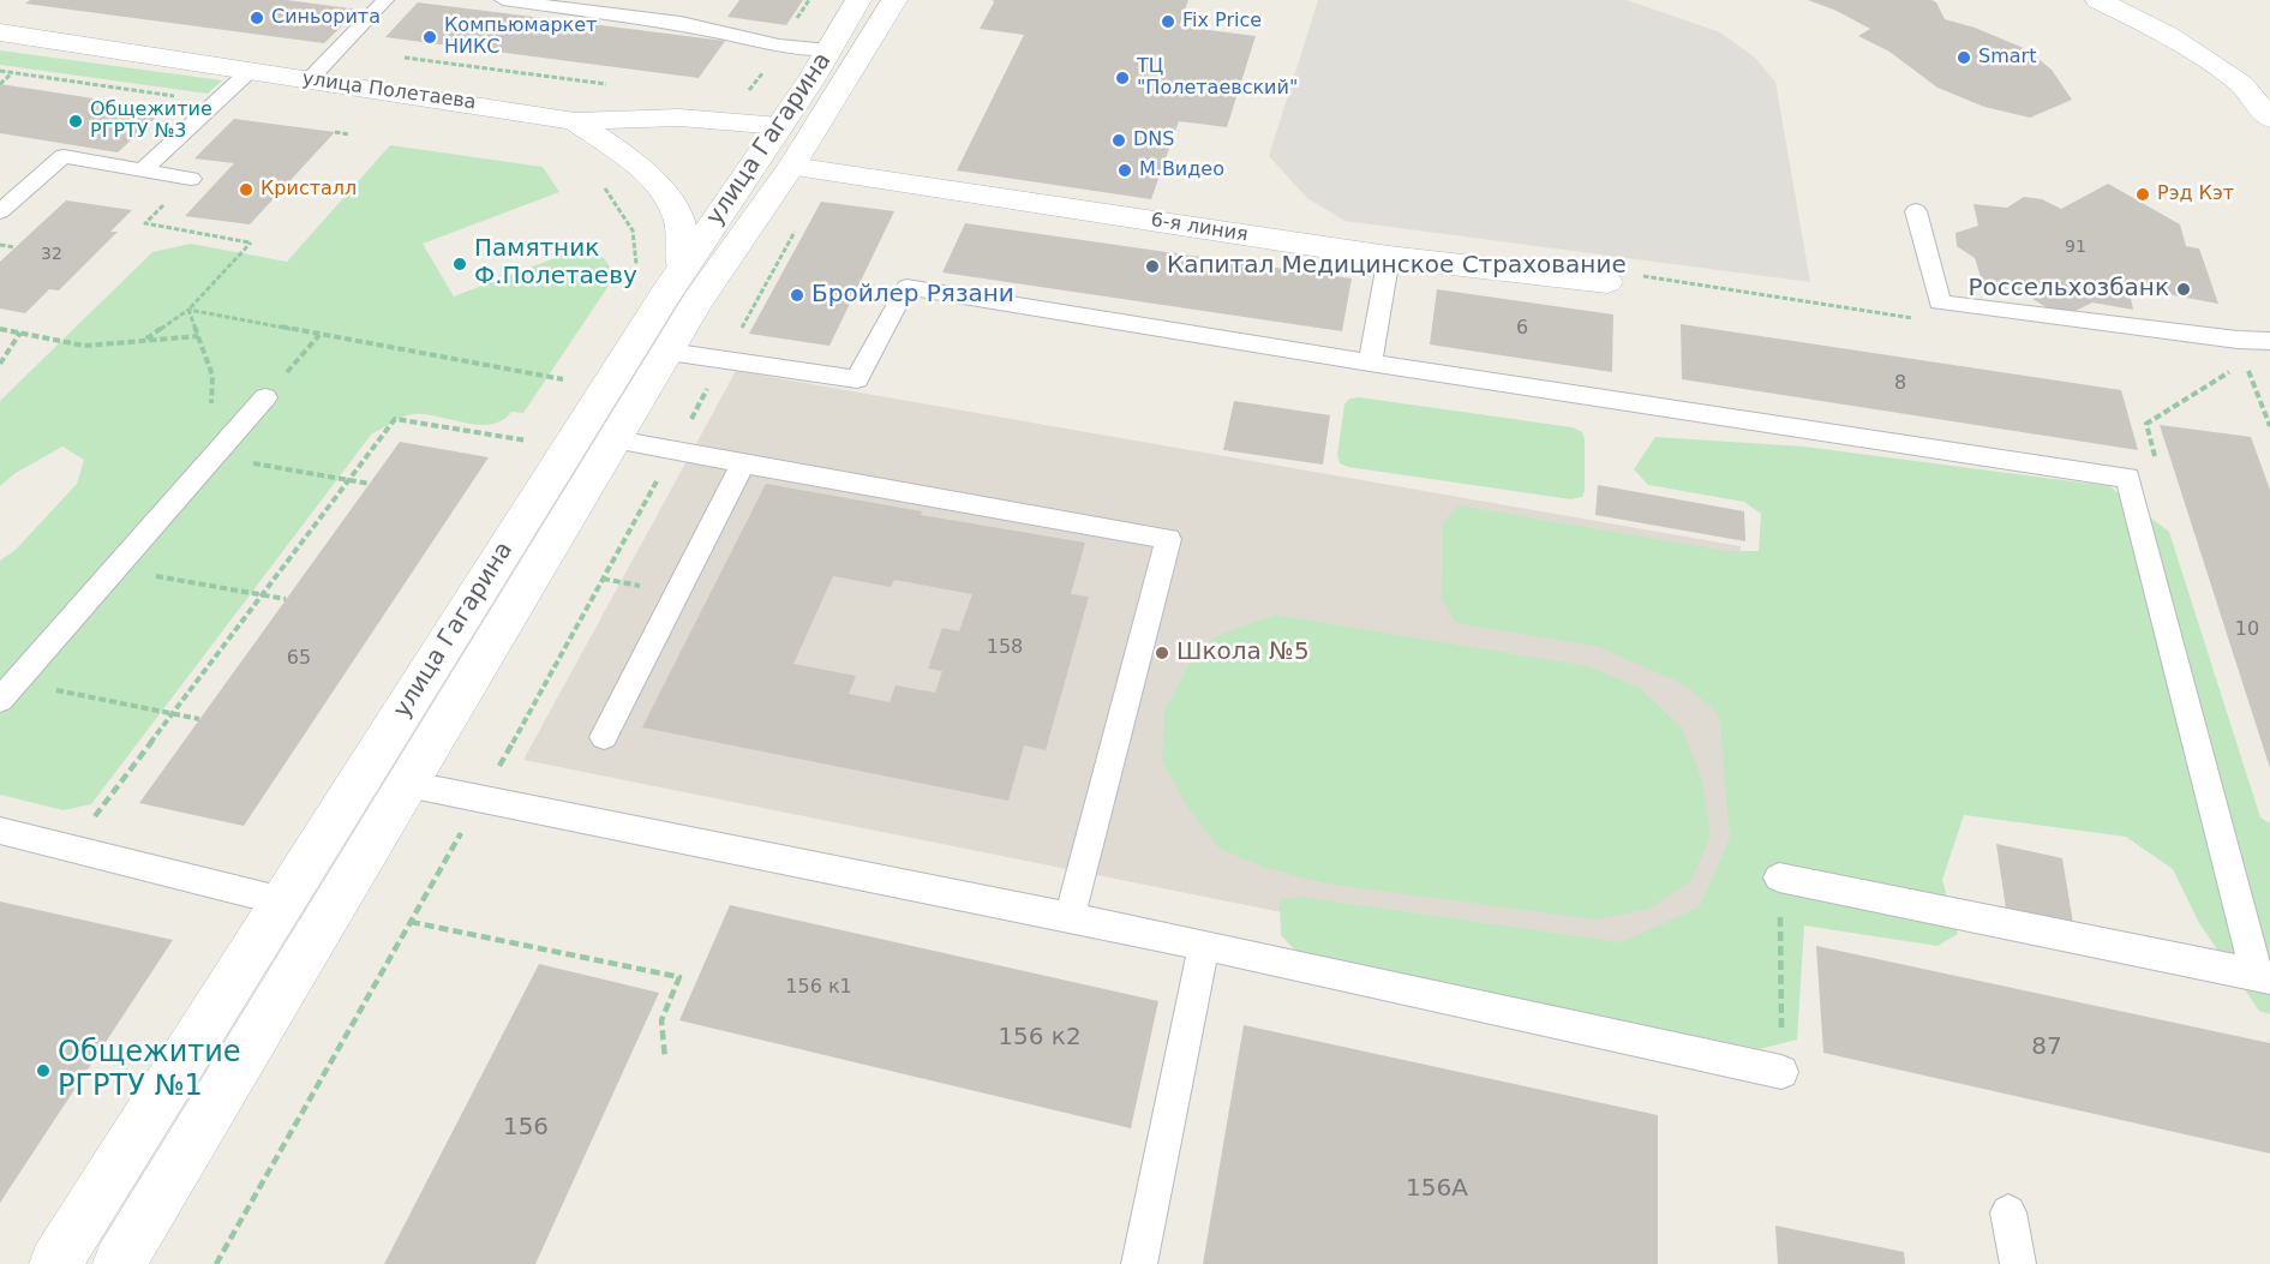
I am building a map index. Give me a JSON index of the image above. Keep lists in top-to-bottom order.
{
  "streets": {
    "main road": ["улица Полетаева", "улица Гагарина", "6-я линия"]
  },
  "crossings": [
    ["улица Полетаева", "улица Гагарина"],
    ["улица Гагарина", "6-я линия"]
  ],
  "places": [
    "Синьорита",
    "Fix Price",
    "Компьюмаркет НИКС",
    "Smart",
    "ТЦ \"Полетаевский\"",
    "Общежитие РГРТУ №3",
    "DNS",
    "М.Видео",
    "Кристалл",
    "Рэд Кэт",
    "Памятник Ф.Полетаеву",
    "Капитал Медицинское Страхование",
    "Россельхозбанк",
    "Бройлер Рязани",
    "Школа №5",
    "Общежитие РГРТУ №1"
  ],
  "house_numbers": [
    "91",
    "32",
    "6",
    "8",
    "10",
    "158",
    "65",
    "156 к1",
    "156 к2",
    "87",
    "156",
    "156А"
  ]
}
